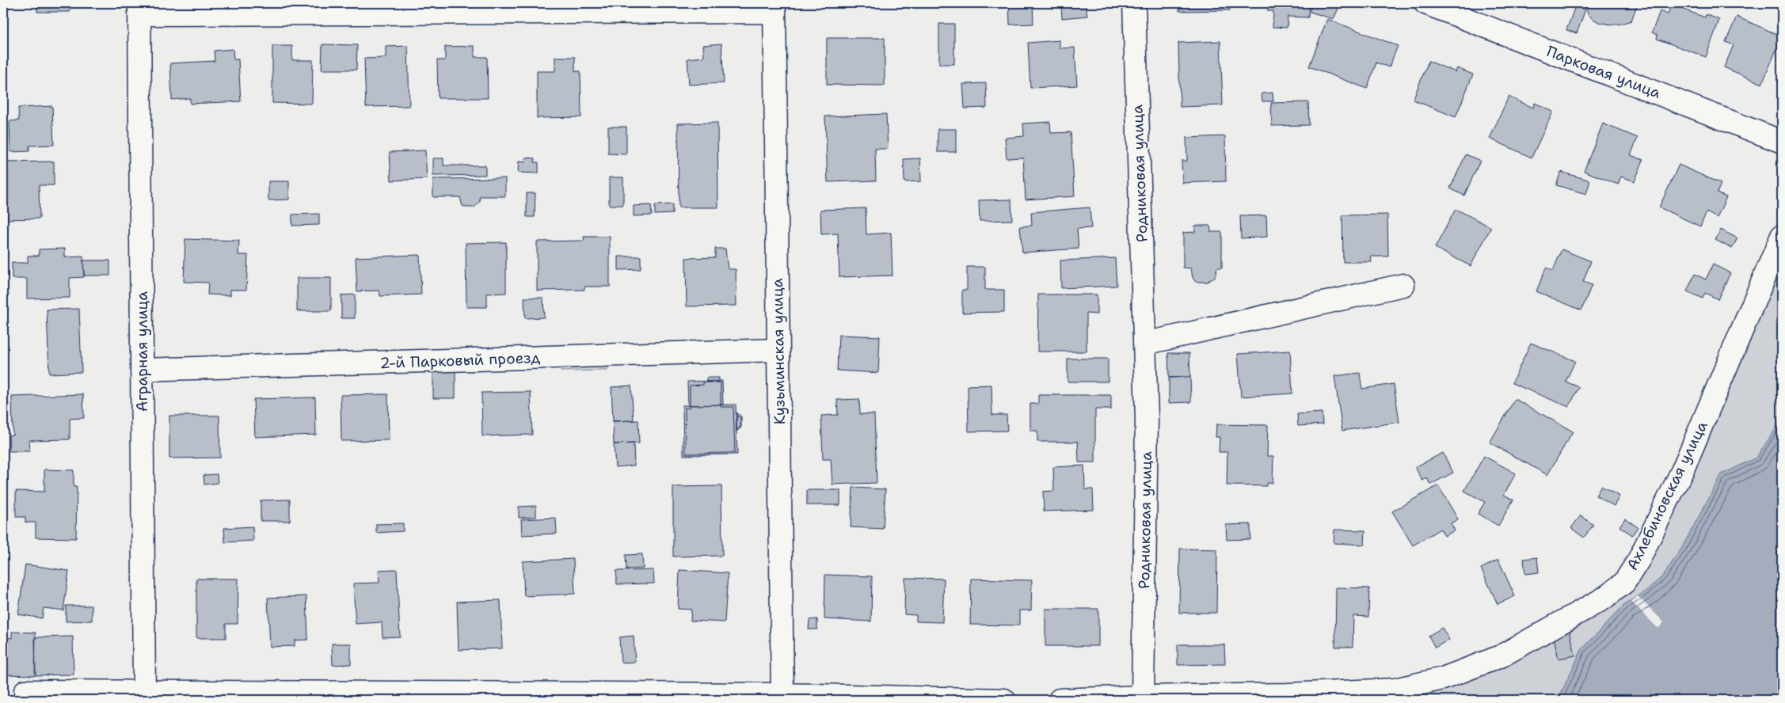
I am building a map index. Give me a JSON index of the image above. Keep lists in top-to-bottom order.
{
  "streets": {
    "street": [
      "Парковая улица",
      "Родниковая улица",
      "Аграрная улица",
      "Кузьминская улица",
      "2-й Парковый проезд",
      "Ахлебиновская улица"
    ]
  },
  "crossings": [
    ["Родниковая улица", "Ахлебиновская улица"],
    ["Аграрная улица", "2-й Парковый проезд"],
    ["Кузьминская улица", "2-й Парковый проезд"]
  ]
}
